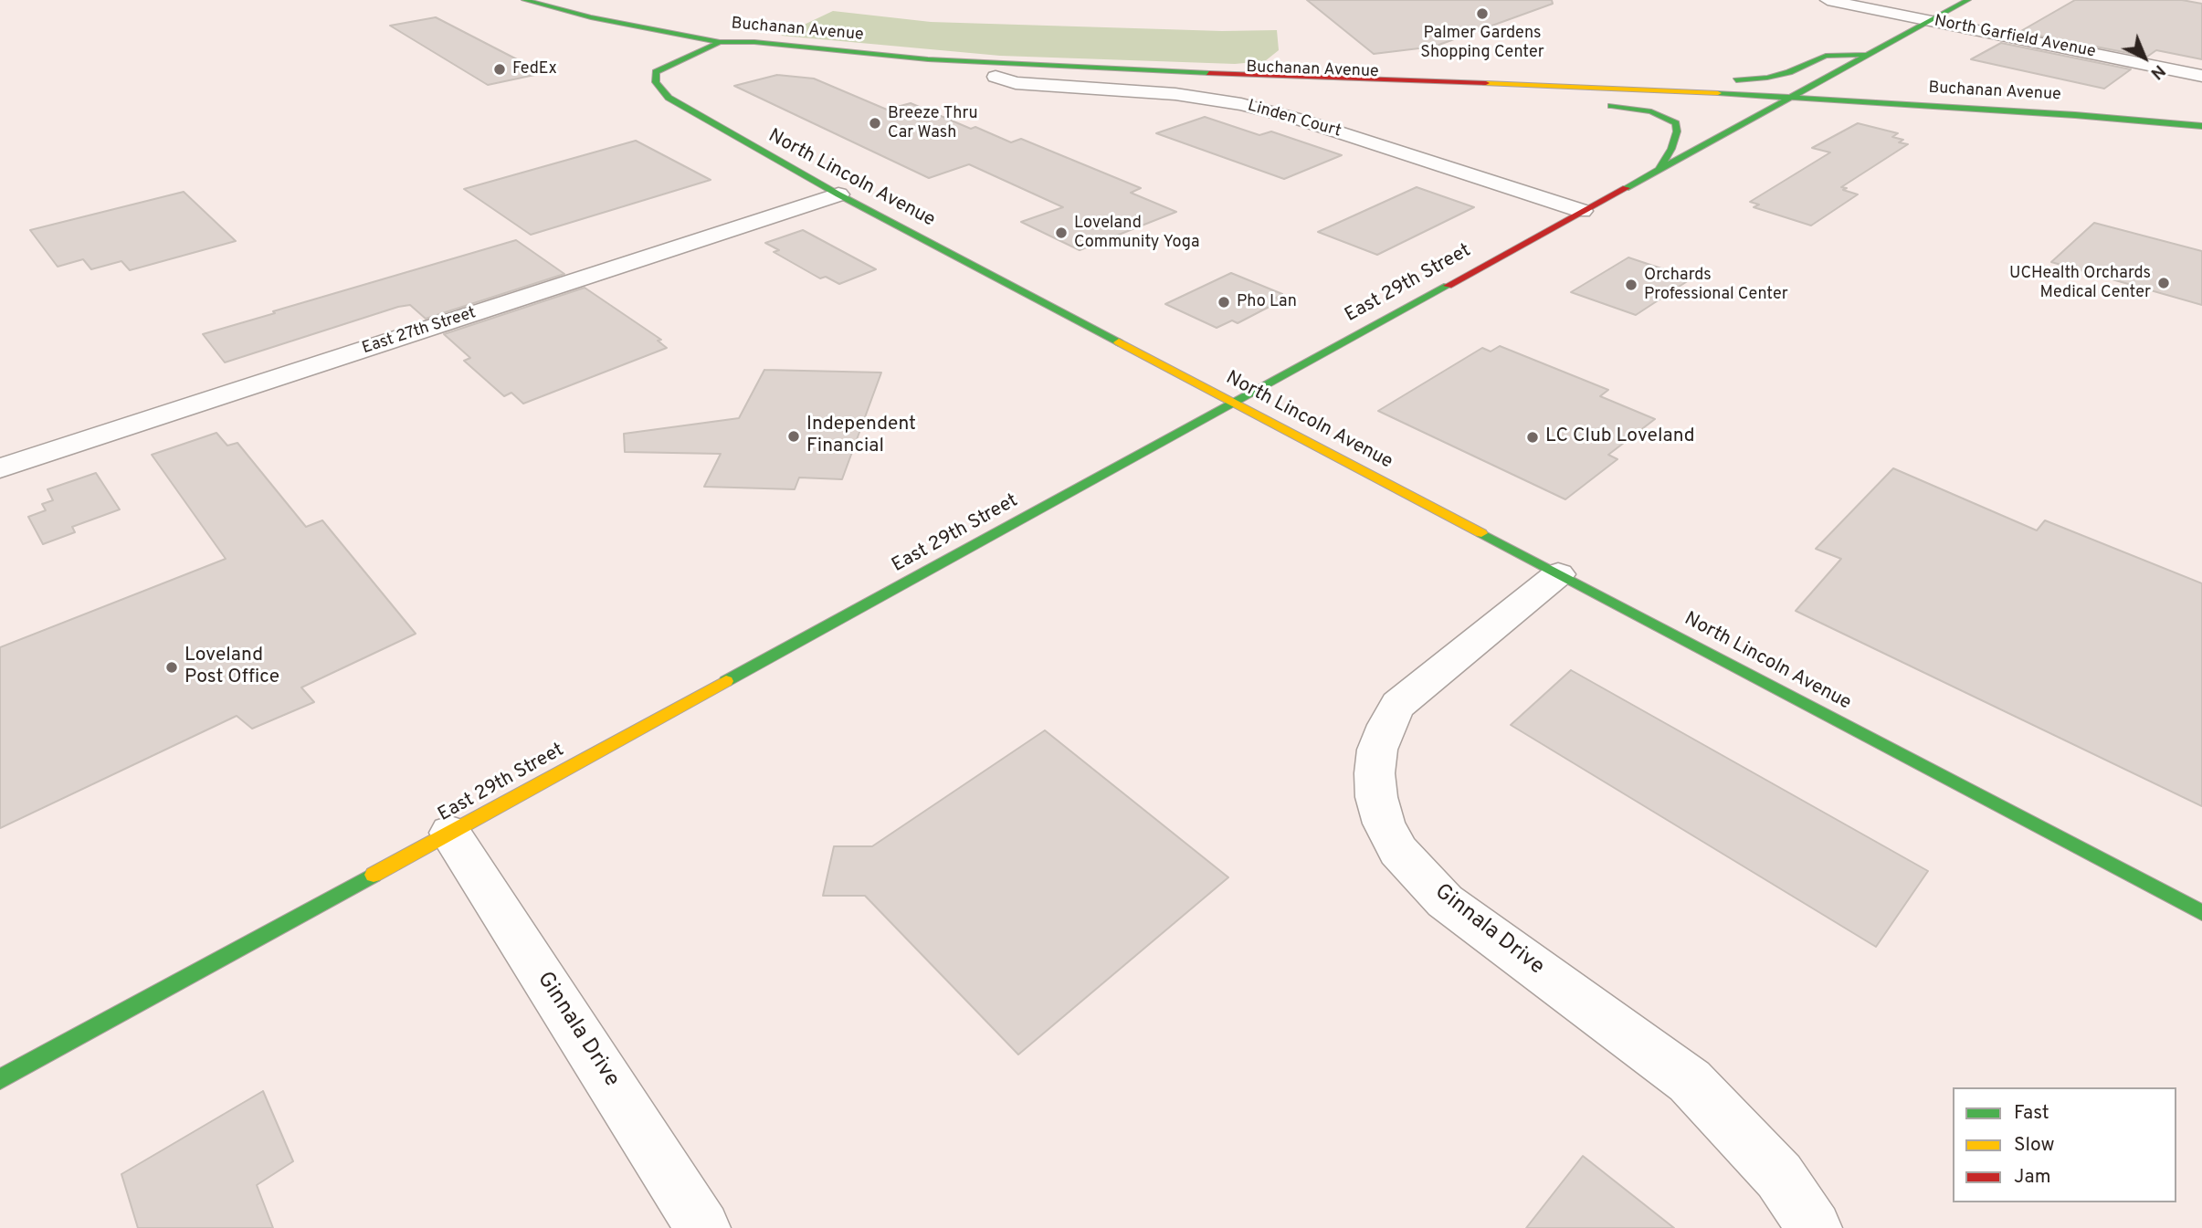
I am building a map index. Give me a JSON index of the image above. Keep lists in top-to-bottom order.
{
  "streets": {
    "main road": ["Buchanan Avenue", "North Lincoln Avenue", "East 29th Street"],
    "street": [
      "North Garfield Avenue",
      "Linden Court",
      "East 27th Street",
      "Ginnala Drive"
    ]
  },
  "crossings": [
    ["Buchanan Avenue", "Linden Court"],
    ["Buchanan Avenue", "North Lincoln Avenue"],
    ["Buchanan Avenue", "East 29th Street"],
    ["North Garfield Avenue", "East 29th Street"],
    ["Linden Court", "East 29th Street"],
    ["North Lincoln Avenue", "East 29th Street"],
    ["North Lincoln Avenue", "East 27th Street"],
    ["North Lincoln Avenue", "Ginnala Drive"],
    ["East 29th Street", "Ginnala Drive"]
  ],
  "places": [
    "Palmer Gardens Shopping Center",
    "FedEx",
    "Breeze Thru Car Wash",
    "Loveland Community Yoga",
    "UCHealth Orchards Medical Center",
    "Orchards Professional Center",
    "Pho Lan",
    "Independent Financial",
    "LC Club Loveland",
    "Loveland Post Office"
  ],
  "legend": ["Fast", "Slow", "Jam"],
  "north": "bottom right"
}
